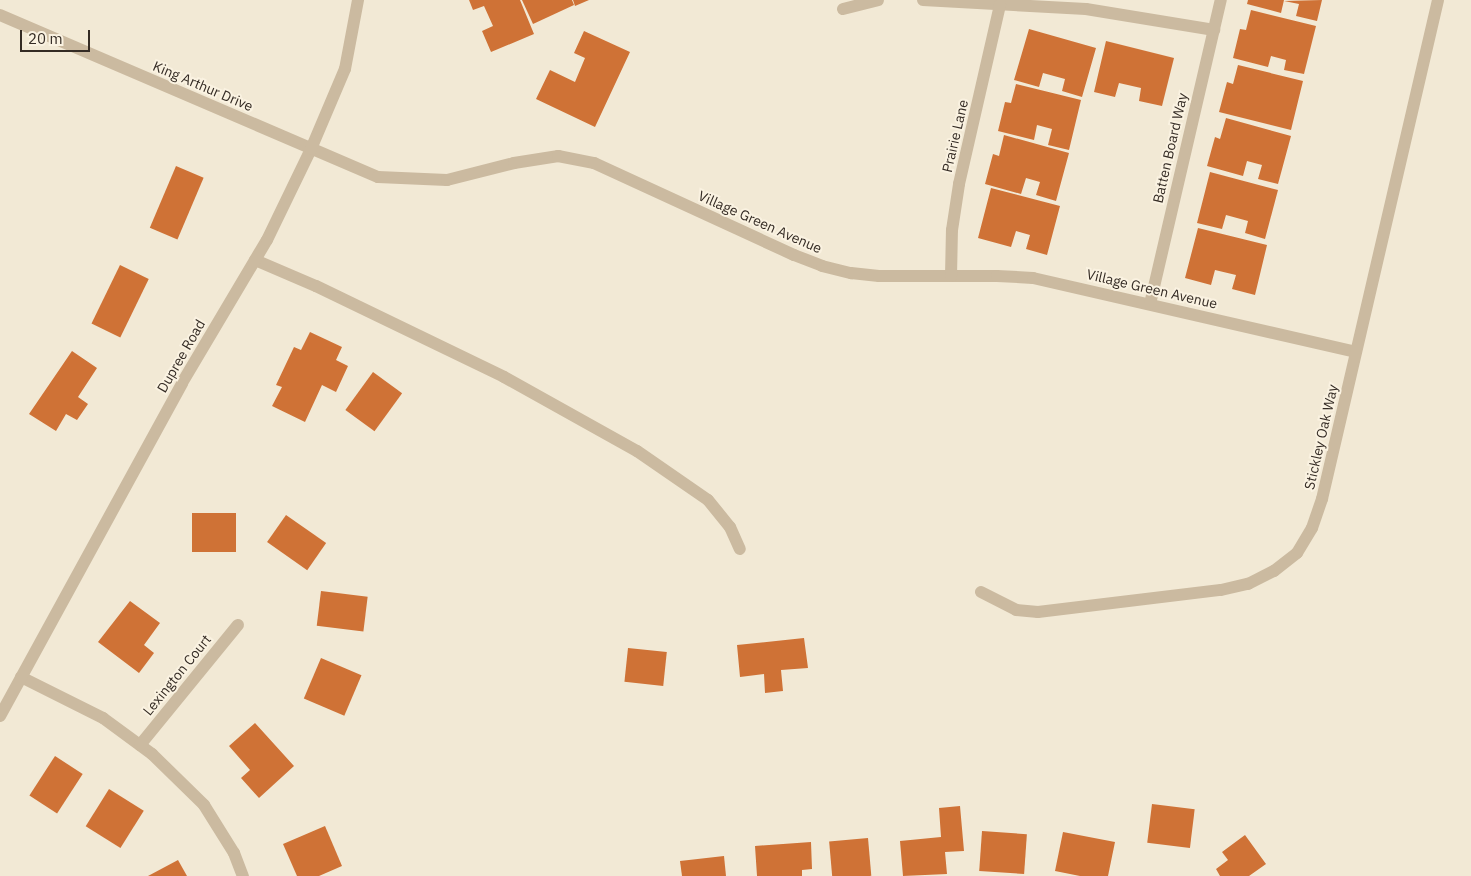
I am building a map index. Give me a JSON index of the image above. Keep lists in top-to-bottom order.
{
  "streets": {
    "street": [
      "King Arthur Drive",
      "Prairie Lane",
      "Batten Board Way",
      "Village Green Avenue",
      "Dupree Road",
      "Stickley Oak Way",
      "Lexington Court"
    ]
  },
  "crossings": [
    ["King Arthur Drive", "Village Green Avenue"],
    ["King Arthur Drive", "Dupree Road"],
    ["Prairie Lane", "Village Green Avenue"],
    ["Batten Board Way", "Village Green Avenue"],
    ["Village Green Avenue", "Dupree Road"],
    ["Village Green Avenue", "Stickley Oak Way"]
  ],
  "scale_bar": "20 m"
}
